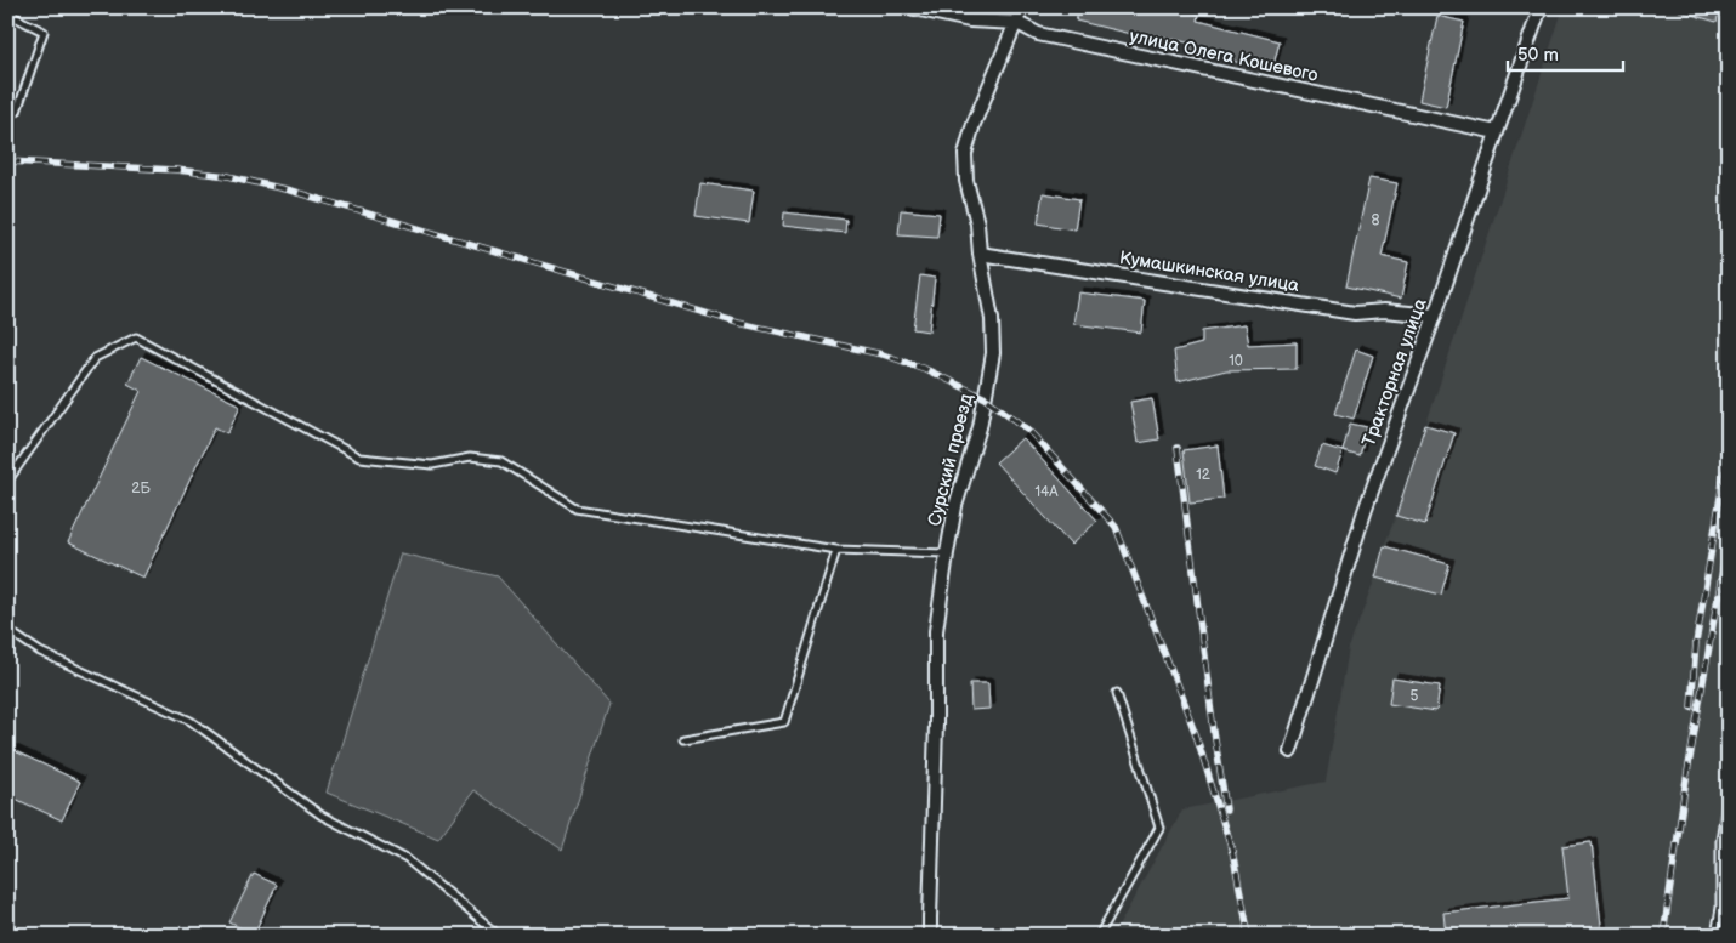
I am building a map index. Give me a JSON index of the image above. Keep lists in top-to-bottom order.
{
  "streets": {
    "street": [
      "улица Олега Кошевого",
      "Кумашкинская улица",
      "Тракторная улица",
      "Сурский проезд"
    ]
  },
  "crossings": [
    ["улица Олега Кошевого", "Тракторная улица"],
    ["улица Олега Кошевого", "Сурский проезд"],
    ["Кумашкинская улица", "Тракторная улица"],
    ["Кумашкинская улица", "Сурский проезд"]
  ],
  "house_numbers": [
    "8",
    "10",
    "12",
    "2Б",
    "14А",
    "5"
  ],
  "scale_bar": "50 m"
}
